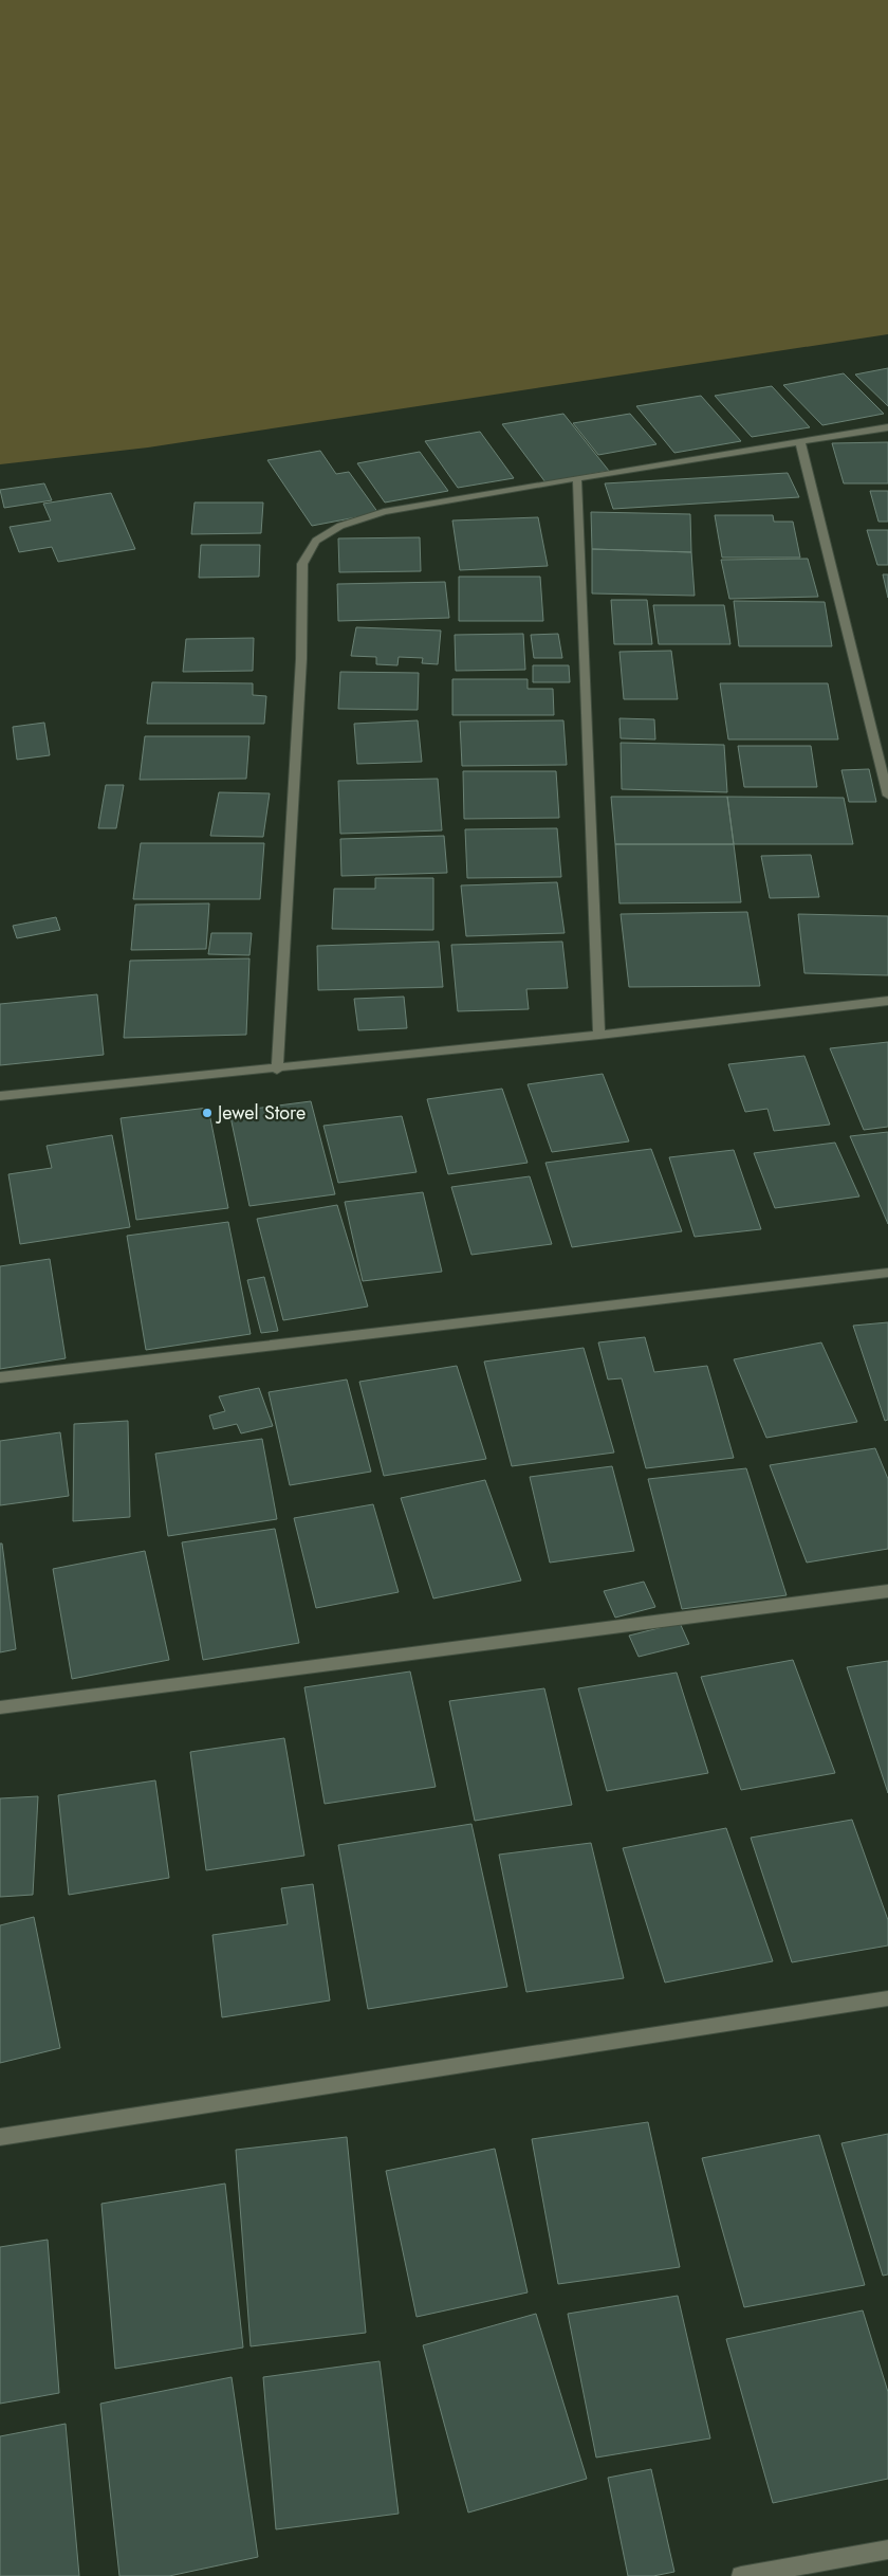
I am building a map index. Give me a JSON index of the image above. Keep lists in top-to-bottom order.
{
  "places": ["Jewel Store"]
}
